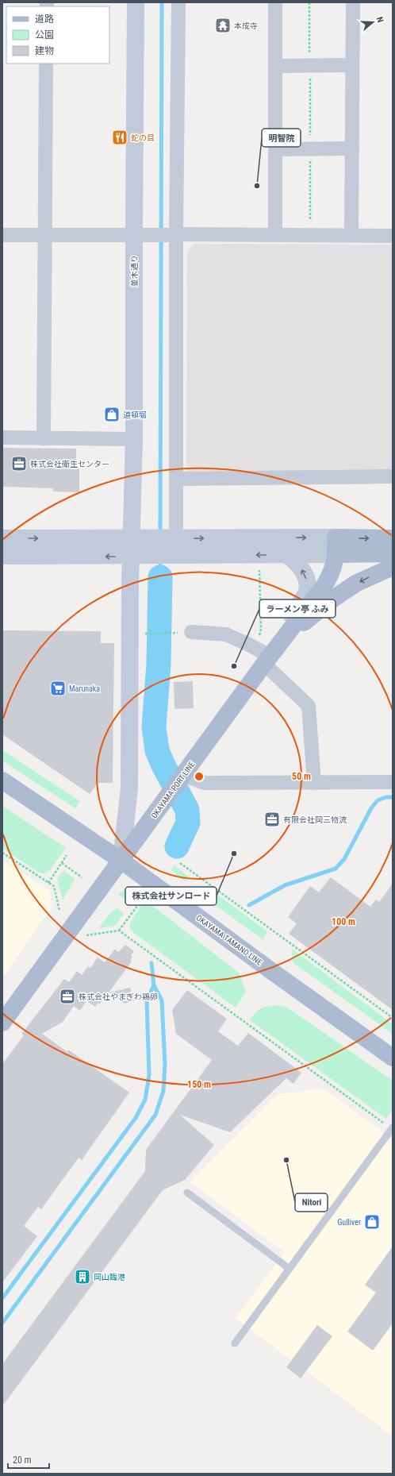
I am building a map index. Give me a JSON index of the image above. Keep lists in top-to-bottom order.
{
  "streets": {
    "main road": ["OKAYAMA PORT LINE", "OKAYAMA TAMANO LINE"],
    "street": ["並木通り"]
  },
  "crossings": [
    ["並木通り", "OKAYAMA PORT LINE"],
    ["並木通り", "OKAYAMA TAMANO LINE"],
    ["OKAYAMA PORT LINE", "OKAYAMA TAMANO LINE"]
  ],
  "places": {
    "temple": ["本成寺"],
    "restaurant": ["蛇の目"],
    "other": [
      "明智院",
      "ラーメン亭 ふみ",
      "株式会社サンロード",
      "Nitori"
    ],
    "shop": ["道頓堀", "Gulliver"],
    "office": ["株式会社衛生センター", "有限会社岡三物流", "株式会社やまぎわ鶏卵"],
    "supermarket": ["Marunaka"],
    "building": ["岡山臨港"]
  },
  "legend": ["道路", "公園", "建物"],
  "scale_bar": "20 m",
  "north": "right",
  "rings": ["50 m", "100 m", "150 m"]
}
